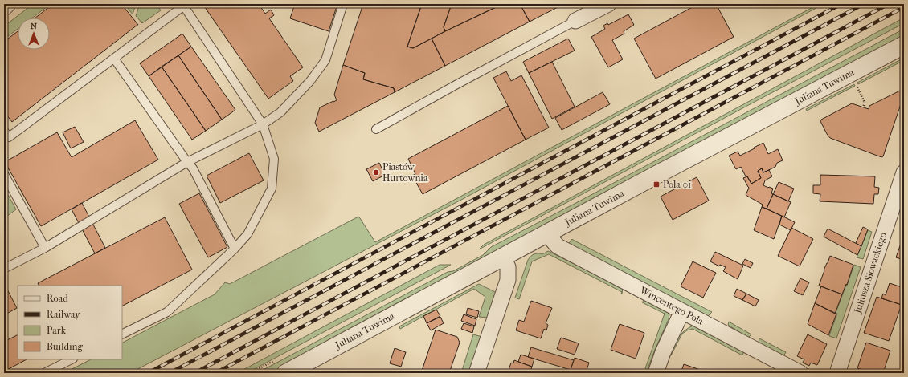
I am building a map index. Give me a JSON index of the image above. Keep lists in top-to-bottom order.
{
  "streets": {
    "street": ["Juliana Tuwima", "Juliusza Słowackiego", "Wincentego Pola"]
  },
  "crossings": [
    ["Juliana Tuwima", "Wincentego Pola"]
  ],
  "places": {
    "other": ["Piastów Hurtownia"],
    "transit": ["Pola 01"]
  },
  "legend": [
    "Road",
    "Railway",
    "Park",
    "Building"
  ],
  "north": "top"
}
